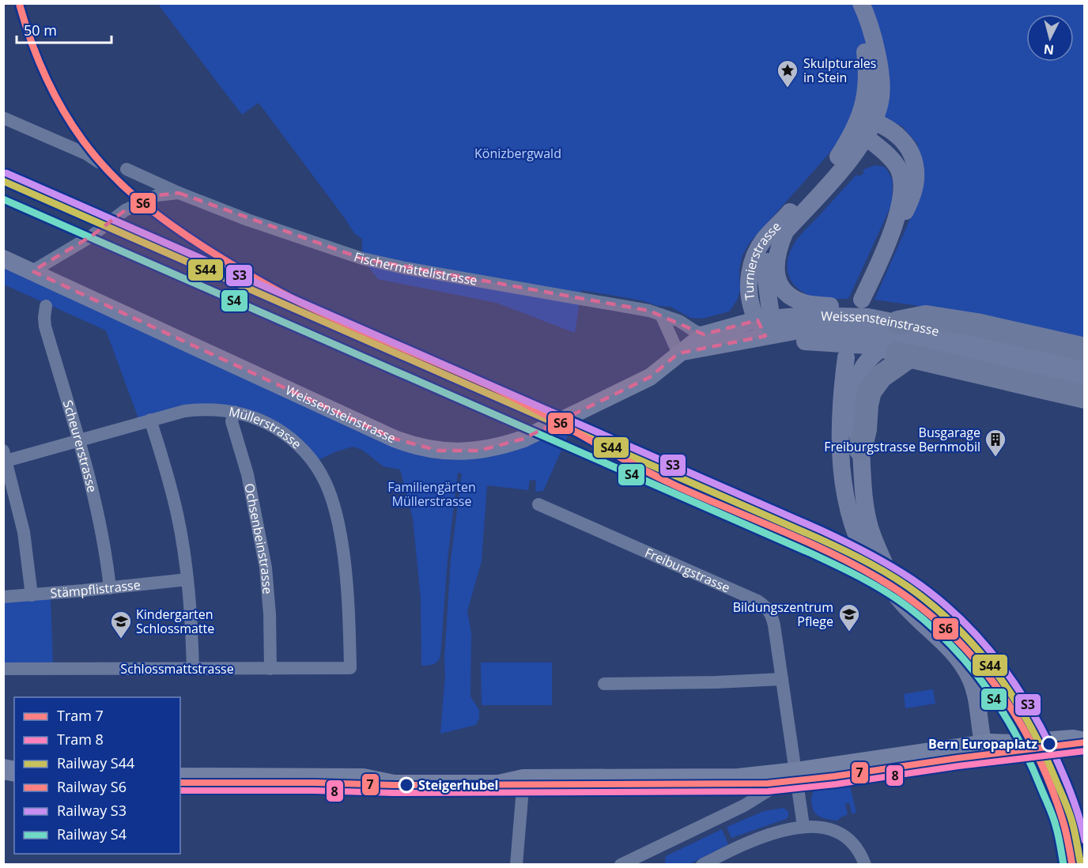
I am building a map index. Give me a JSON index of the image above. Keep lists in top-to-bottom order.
{
  "streets": {
    "main road": ["Turnierstrasse", "Weissensteinstrasse"],
    "street": [
      "Fischermättelistrasse",
      "Müllerstrasse",
      "Scheurerstrasse",
      "Ochsenbeinstrasse",
      "Freiburgstrasse",
      "Stämpflistrasse",
      "Schlossmattstrasse"
    ]
  },
  "crossings": [
    ["Turnierstrasse", "Weissensteinstrasse"],
    ["Fischermättelistrasse", "Weissensteinstrasse"],
    ["Müllerstrasse", "Scheurerstrasse"],
    ["Müllerstrasse", "Ochsenbeinstrasse"],
    ["Müllerstrasse", "Schlossmattstrasse"],
    ["Scheurerstrasse", "Stämpflistrasse"],
    ["Ochsenbeinstrasse", "Schlossmattstrasse"]
  ],
  "parks": ["Könizbergwald", "Familiengärten Müllerstrasse"],
  "places": {
    "place": ["Skulpturales in Stein"],
    "building": ["Busgarage Freiburgstrasse Bernmobil"],
    "school or university": ["Bildungszentrum Pflege", "Kindergarten Schlossmatte"],
    "other": ["Bern Europaplatz", "Steigerhubel"]
  },
  "lines": [
    "rail line S6",
    "rail line S3",
    "rail line S44",
    "rail line S4",
    "tram line 7",
    "tram line 8"
  ],
  "legend": [
    "Tram 7",
    "Tram 8",
    "Railway S44",
    "Railway S6",
    "Railway S3",
    "Railway S4"
  ],
  "scale_bar": "50 m",
  "north": "bottom"
}
